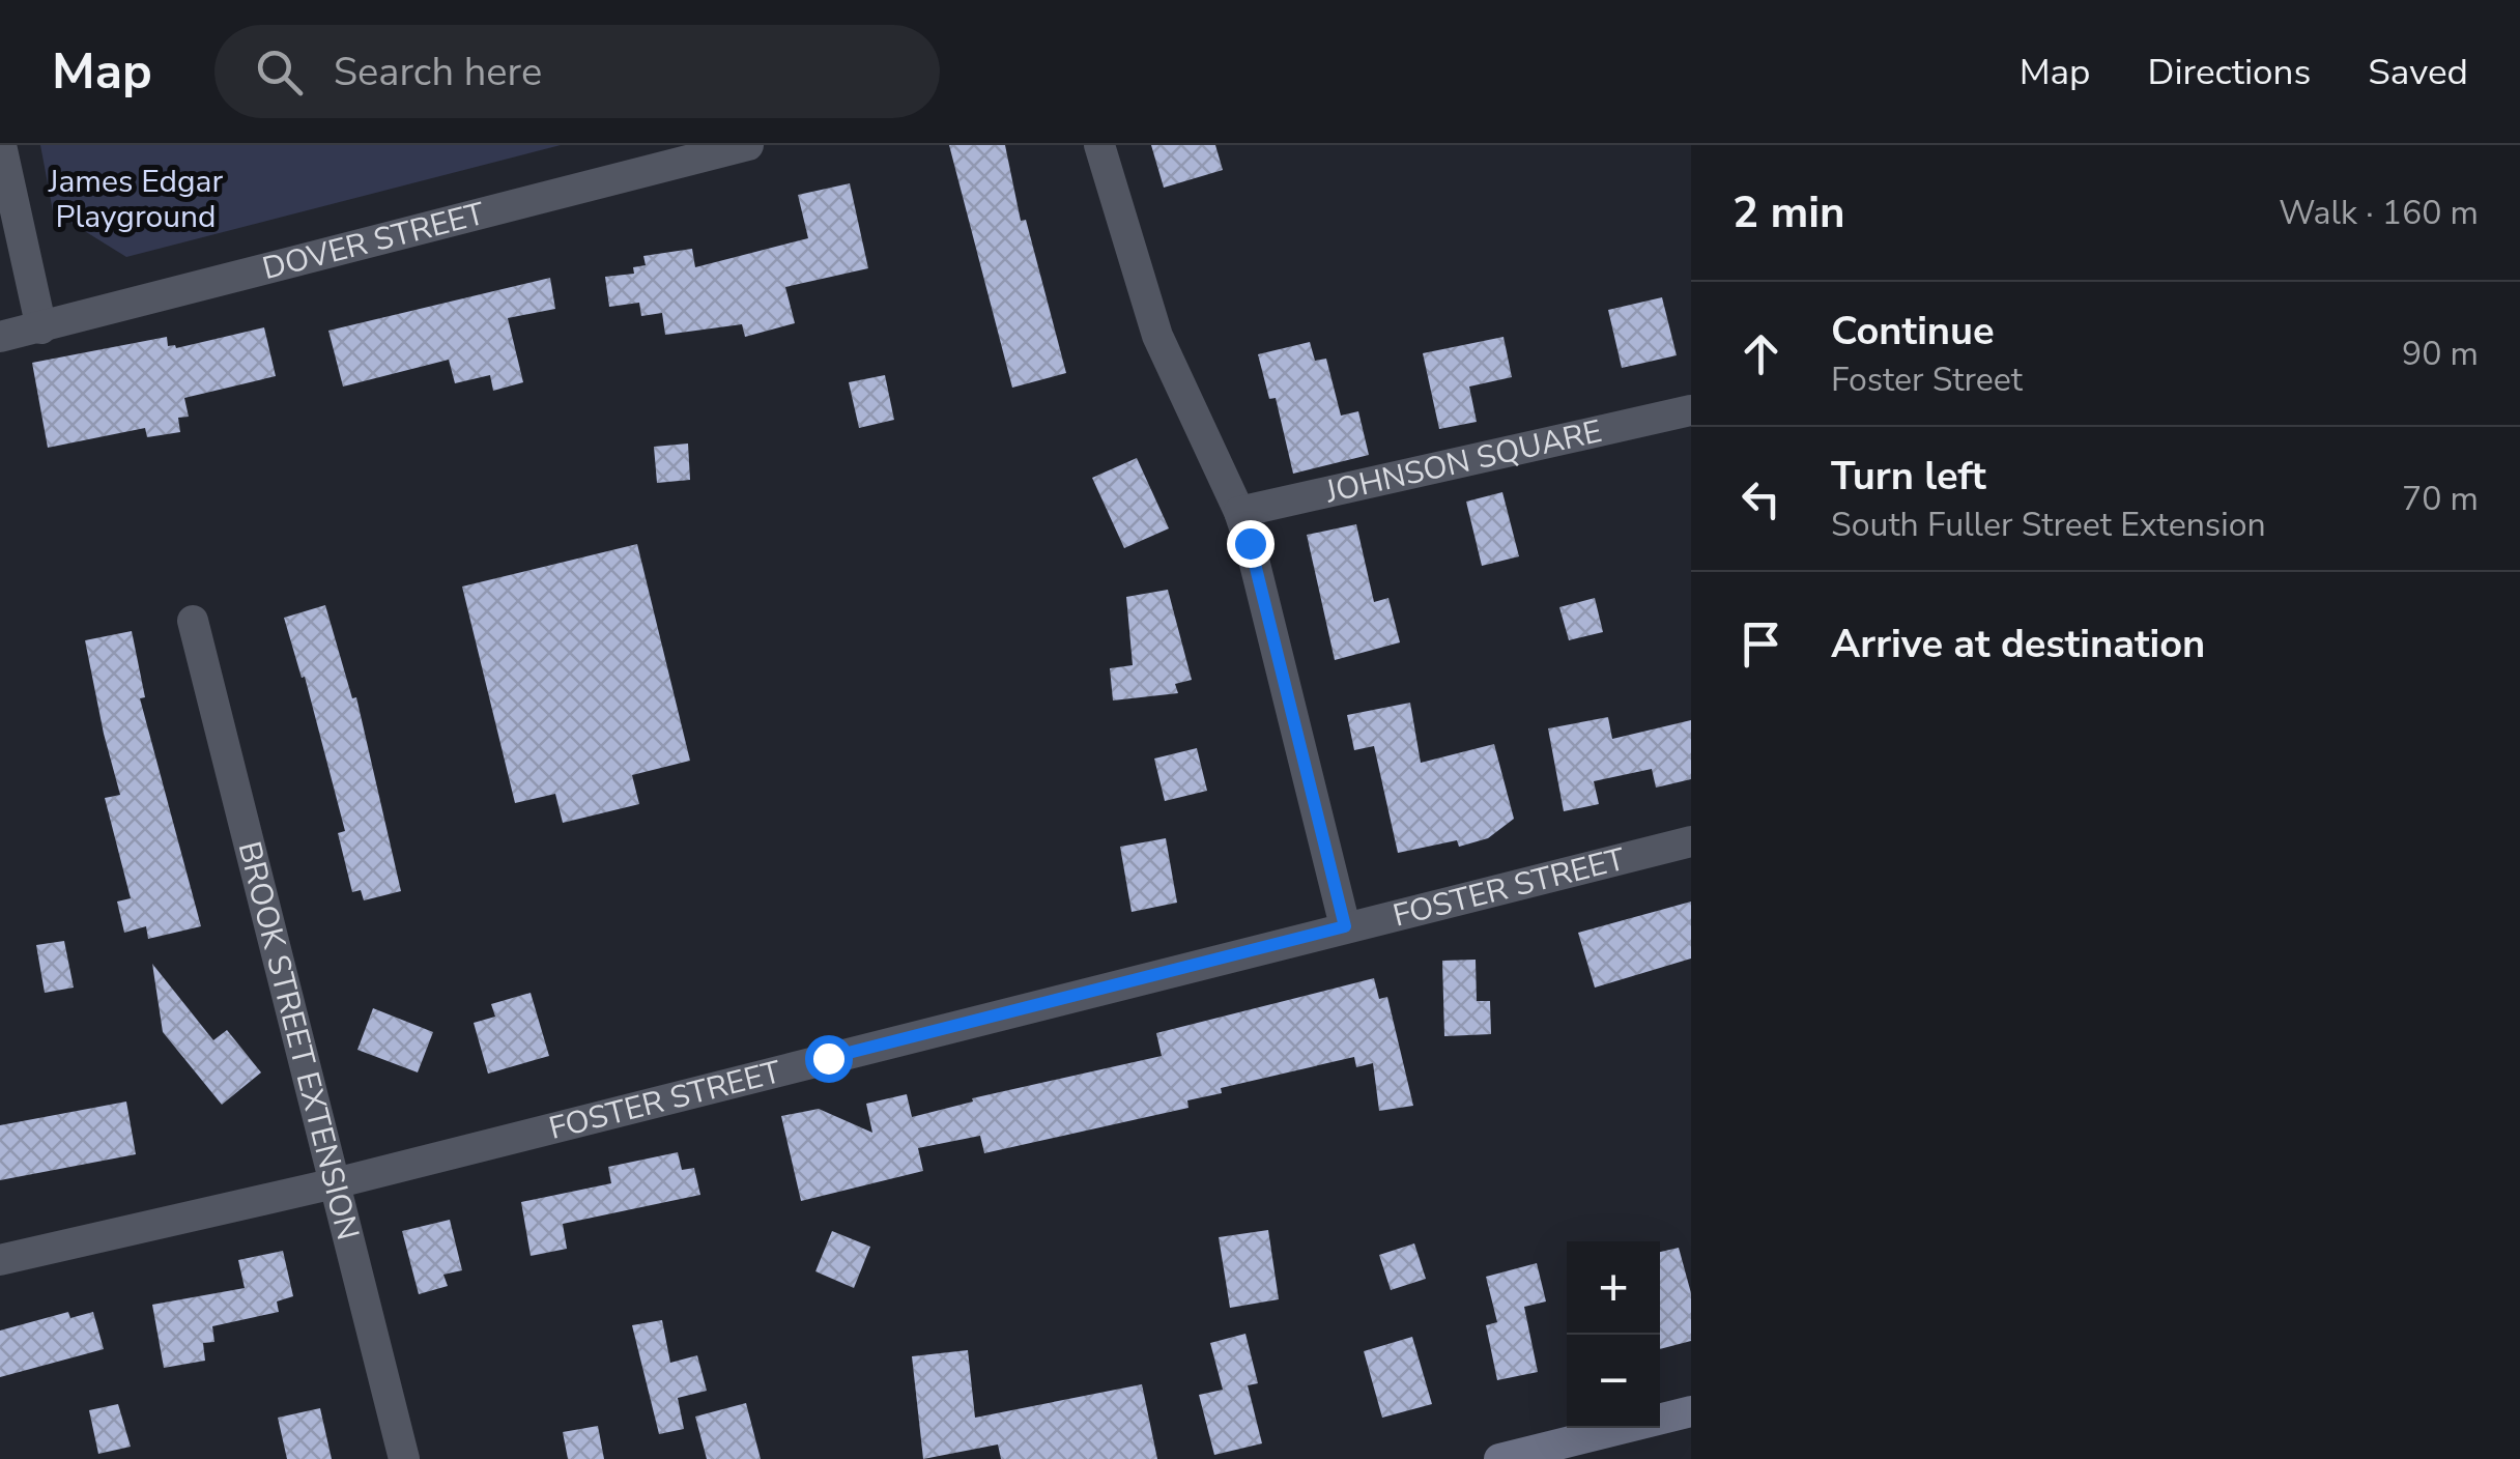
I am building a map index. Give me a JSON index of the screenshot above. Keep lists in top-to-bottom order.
{
  "streets": {
    "street": [
      "DOVER STREET",
      "JOHNSON SQUARE",
      "FOSTER STREET",
      "BROOK STREET EXTENSION"
    ]
  },
  "crossings": [
    ["FOSTER STREET", "BROOK STREET EXTENSION"]
  ],
  "parks": ["James Edgar Playground"],
  "page": {
    "header": "Map",
    "search": "Search here",
    "nav": ["Map", "Directions", "Saved"],
    "heading": ["2 min", "Walk · 160 m"],
    "list": [
      ["Continue", "Foster Street", "90 m"],
      ["Turn left", "South Fuller Street Extension", "70 m"],
      "Arrive at destination"
    ],
    "map_buttons": ["+", "−"]
  }
}
